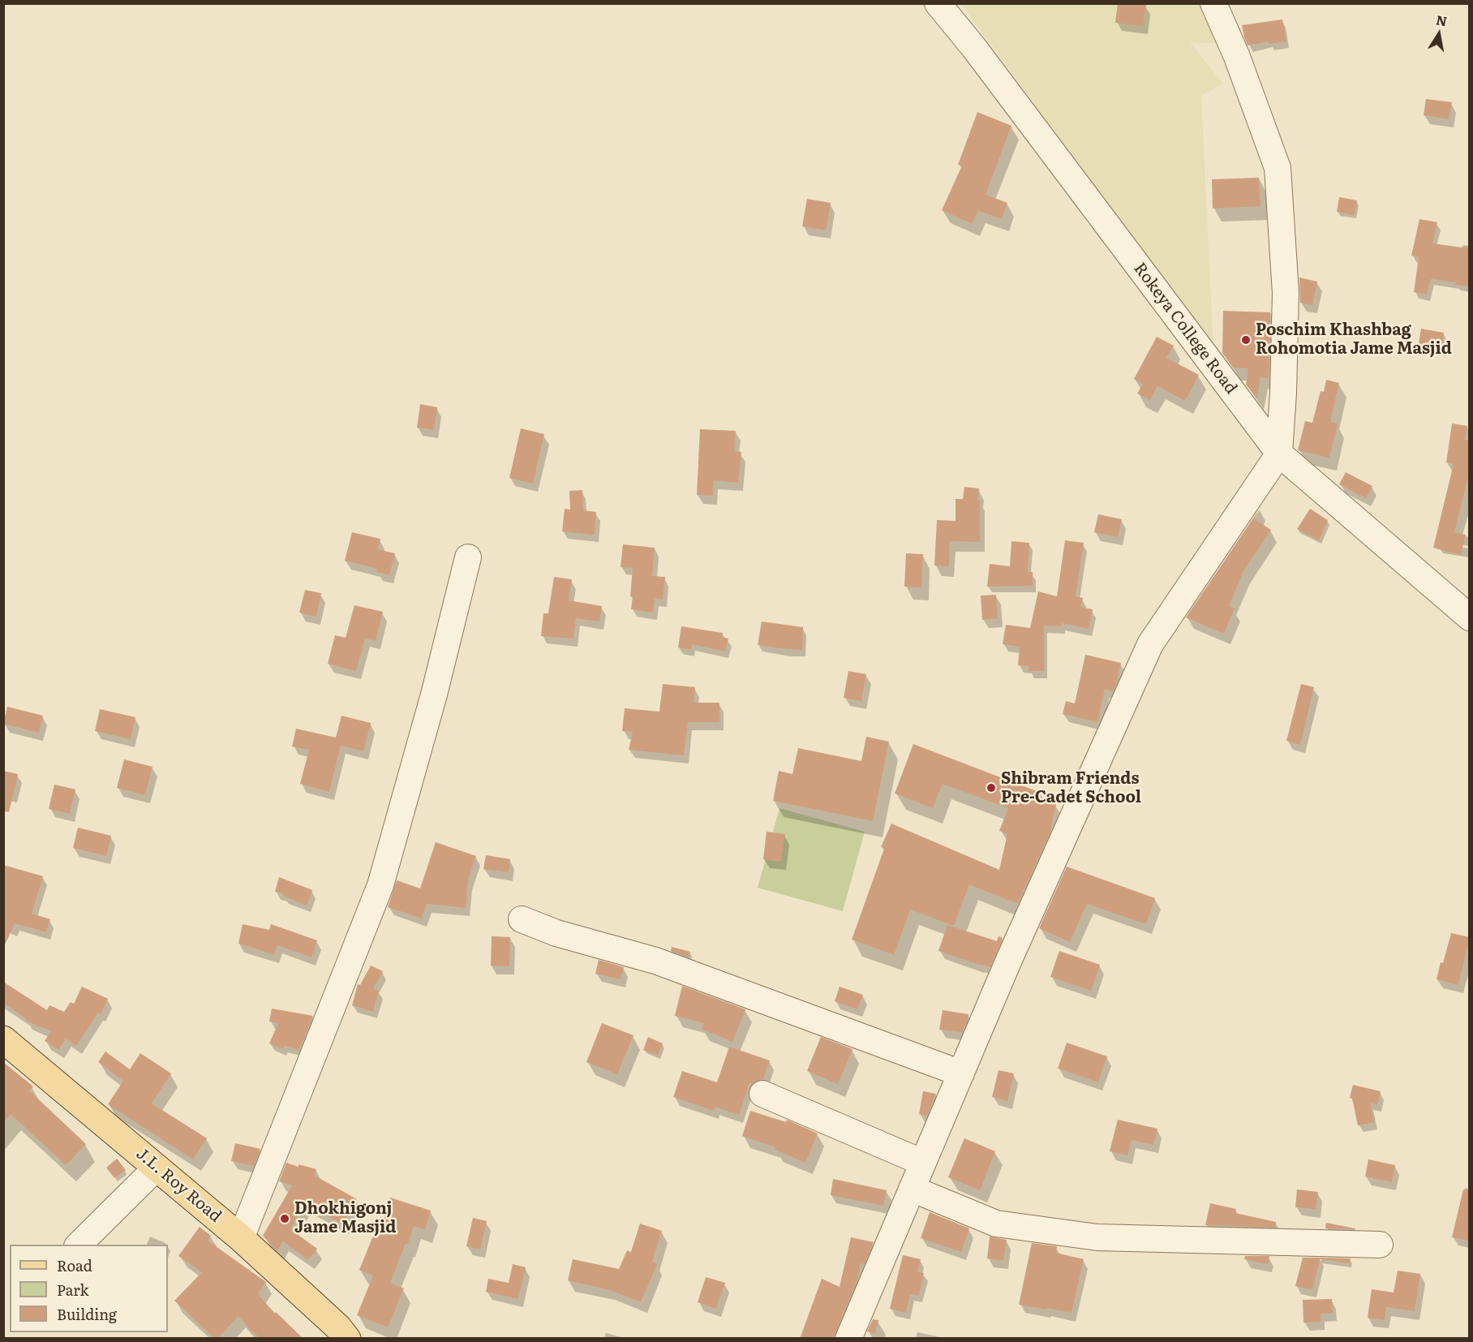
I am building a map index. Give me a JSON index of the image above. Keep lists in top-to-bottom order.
{
  "streets": {
    "main road": ["J.L. Roy Road"],
    "street": ["Rokeya College Road"]
  },
  "places": ["Poschim Khashbag Rohomotia Jame Masjid", "Shibram Friends Pre-Cadet School", "Dhokhigonj Jame Masjid"],
  "legend": ["Road", "Park", "Building"],
  "north": "top"
}
